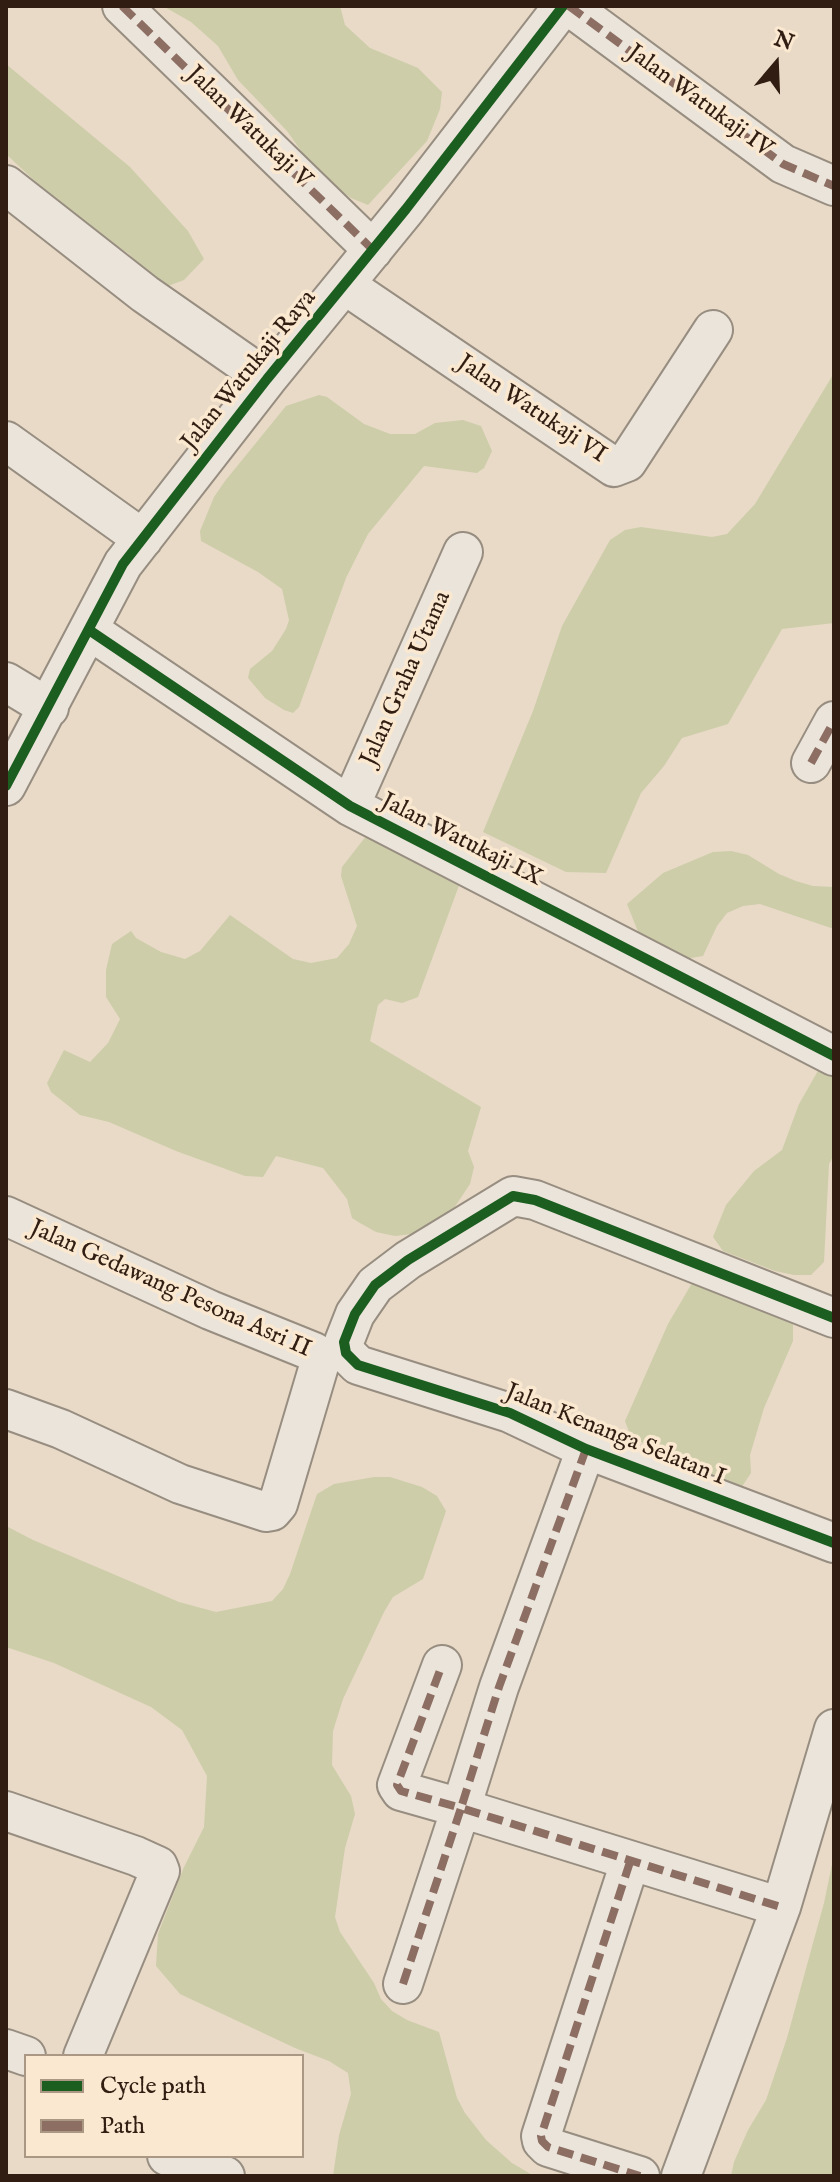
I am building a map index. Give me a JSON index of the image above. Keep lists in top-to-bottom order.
{
  "streets": {
    "street": [
      "Jalan Watukaji IV",
      "Jalan Watukaji V",
      "Jalan Watukaji Raya",
      "Jalan Watukaji VI",
      "Jalan Graha Utama",
      "Jalan Watukaji IX",
      "Jalan Gedawang Pesona Asri II",
      "Jalan Kenanga Selatan I"
    ]
  },
  "crossings": [
    ["Jalan Watukaji V", "Jalan Watukaji Raya"],
    ["Jalan Watukaji Raya", "Jalan Watukaji VI"],
    ["Jalan Watukaji Raya", "Jalan Watukaji IX"],
    ["Jalan Graha Utama", "Jalan Watukaji IX"]
  ],
  "legend": ["Cycle path", "Path"],
  "north": "top"
}
